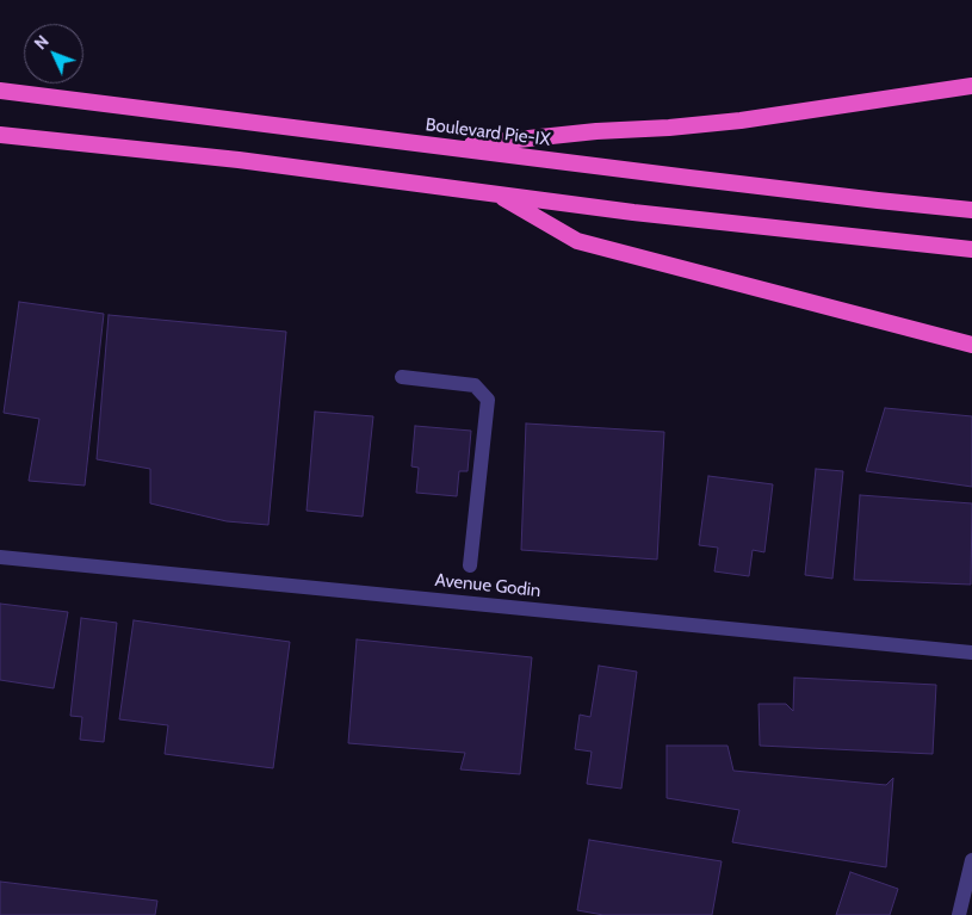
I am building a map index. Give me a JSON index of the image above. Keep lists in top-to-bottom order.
{
  "streets": {
    "highway": ["Boulevard Pie-IX"],
    "street": ["Avenue Godin"]
  },
  "north": "top left"
}
